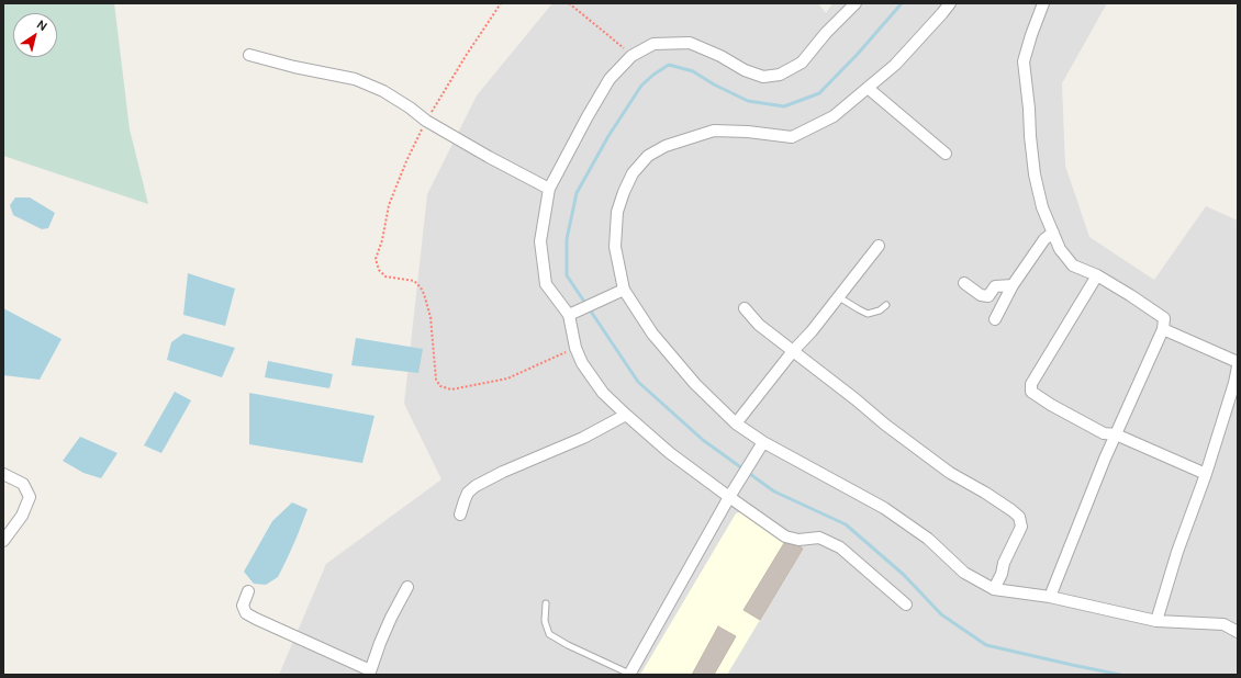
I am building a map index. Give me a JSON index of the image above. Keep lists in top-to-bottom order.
{
  "north": "top right"
}
